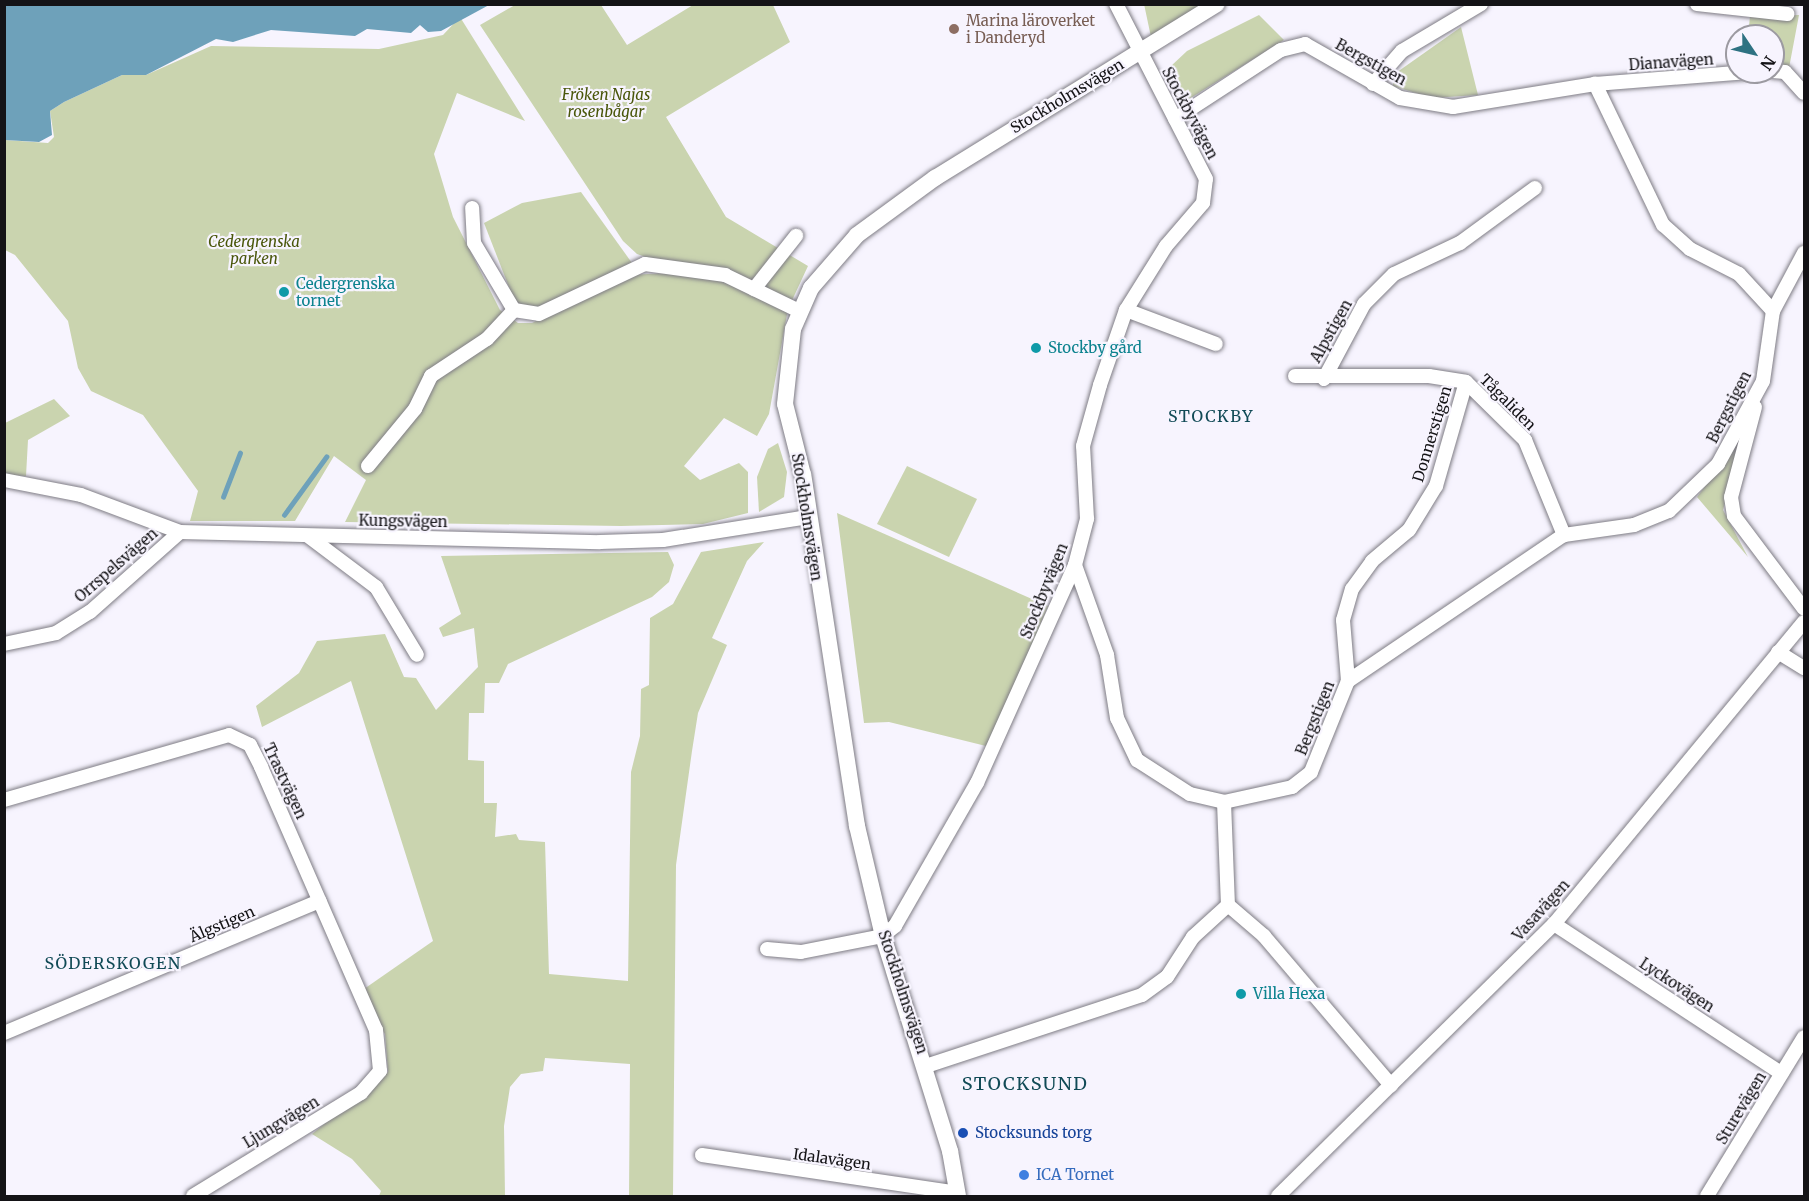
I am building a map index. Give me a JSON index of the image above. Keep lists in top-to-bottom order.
{
  "streets": {
    "street": [
      "Bergstigen",
      "Dianavägen",
      "Stockholmsvägen",
      "Stockbyvägen",
      "Alpstigen",
      "Tågaliden",
      "Donnerstigen",
      "Kungsvägen",
      "Orrspelsvägen",
      "Trastvägen",
      "Vasavägen",
      "Älgstigen",
      "Lyckovägen",
      "Sturevägen",
      "Ljungvägen",
      "Idalavägen"
    ]
  },
  "crossings": [
    ["Bergstigen", "Dianavägen"],
    ["Bergstigen", "Stockbyvägen"],
    ["Bergstigen", "Tågaliden"],
    ["Bergstigen", "Donnerstigen"],
    ["Stockholmsvägen", "Stockbyvägen"],
    ["Stockholmsvägen", "Kungsvägen"],
    ["Stockholmsvägen", "Idalavägen"],
    ["Alpstigen", "Tågaliden"],
    ["Tågaliden", "Donnerstigen"],
    ["Kungsvägen", "Orrspelsvägen"],
    ["Trastvägen", "Älgstigen"],
    ["Trastvägen", "Ljungvägen"],
    ["Vasavägen", "Lyckovägen"],
    ["Lyckovägen", "Sturevägen"]
  ],
  "districts": ["STOCKBY", "SÖDERSKOGEN", "STOCKSUND"],
  "parks": ["Fröken Najas rosenbågar", "Cedergrenska parken"],
  "places": [
    "Marina läroverket i Danderyd",
    "Cedergrenska tornet",
    "Stockby gård",
    "Villa Hexa",
    "Stocksunds torg",
    "ICA Tornet"
  ],
  "north": "bottom right"
}
